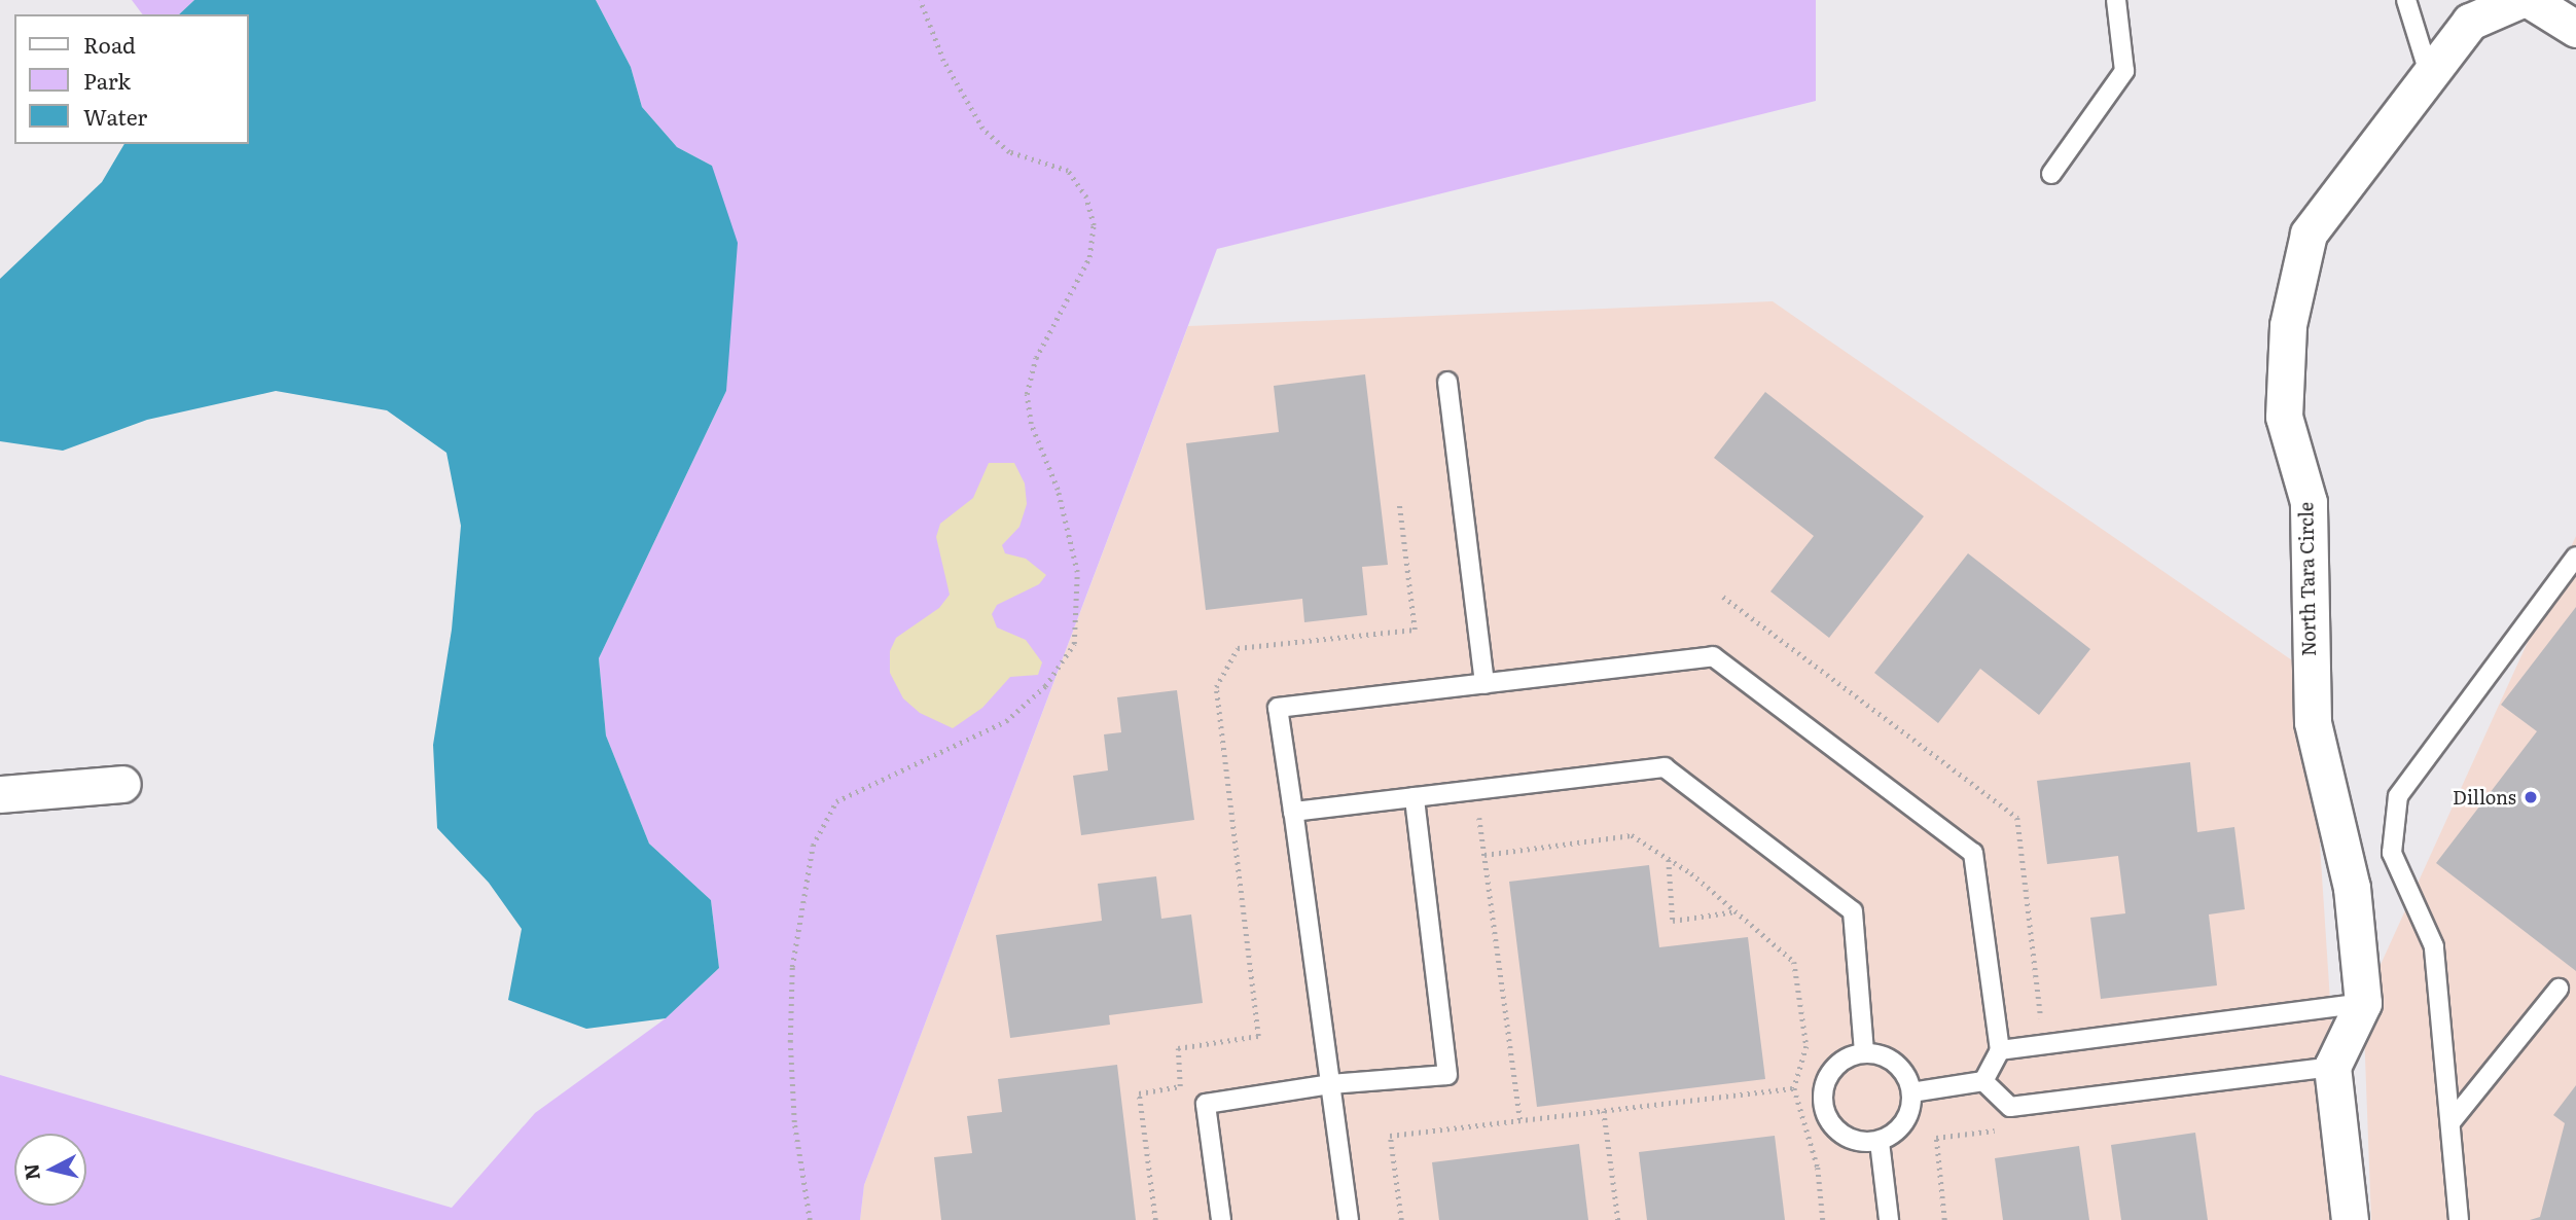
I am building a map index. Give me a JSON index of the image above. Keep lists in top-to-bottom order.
{
  "streets": {
    "street": ["North Tara Circle"]
  },
  "places": ["Dillons"],
  "legend": ["Road", "Park", "Water"],
  "north": "left"
}
